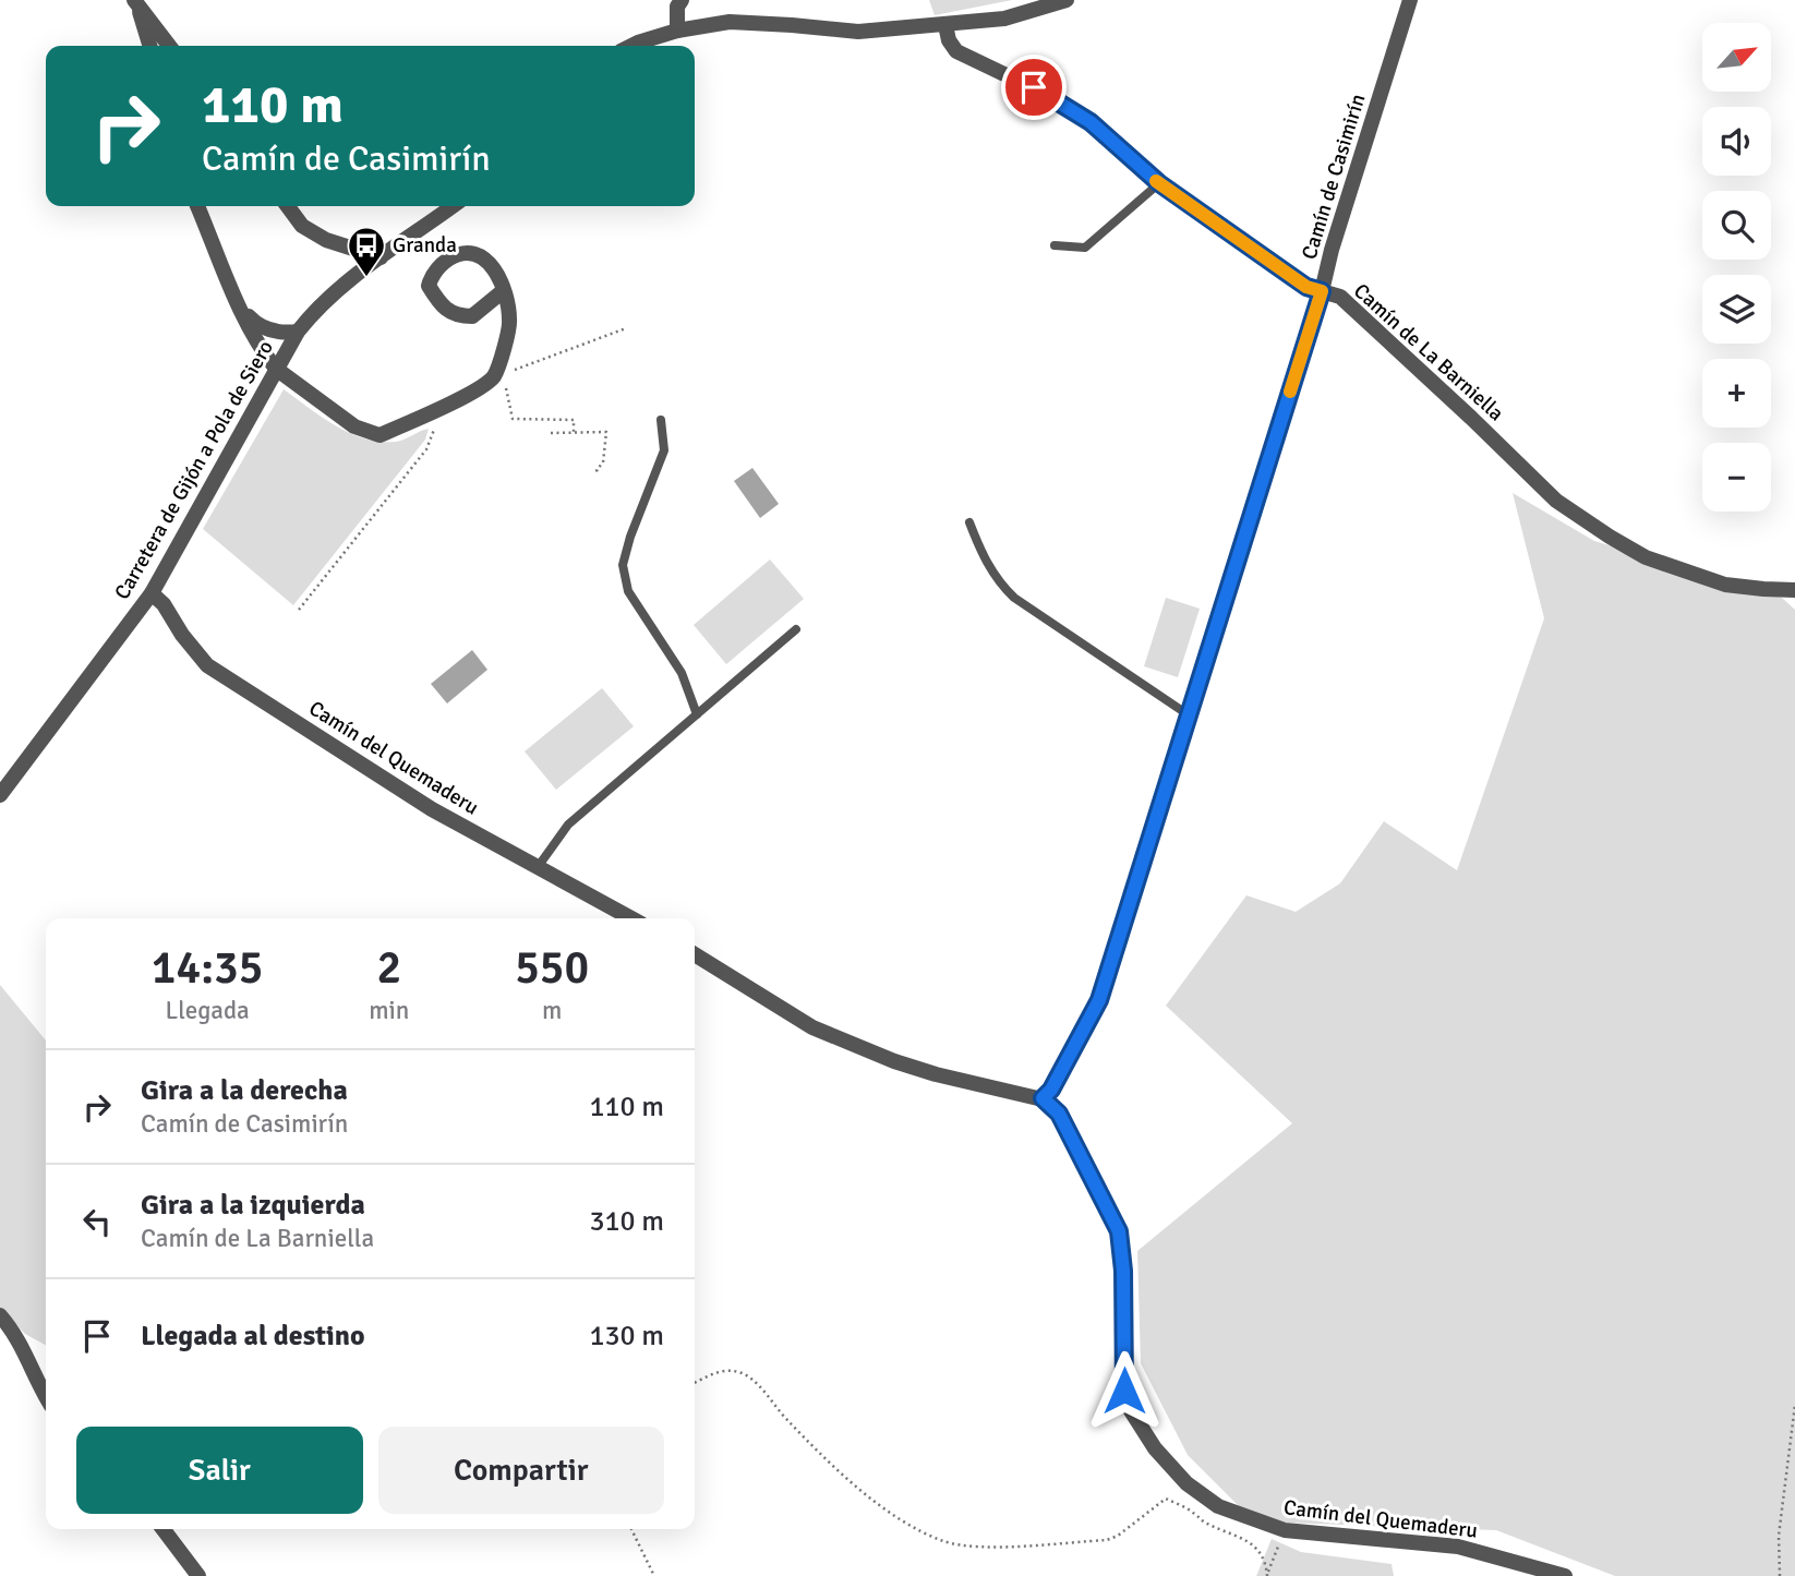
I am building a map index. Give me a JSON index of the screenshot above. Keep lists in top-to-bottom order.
{
  "streets": {
    "street": [
      "Camín de Casimirín",
      "Camín de La Barniella",
      "Carretera de Gijón a Pola de Siero",
      "Camín del Quemaderu"
    ]
  },
  "crossings": [
    ["Camín de Casimirín", "Camín de La Barniella"],
    ["Camín de Casimirín", "Camín del Quemaderu"],
    ["Carretera de Gijón a Pola de Siero", "Camín del Quemaderu"]
  ],
  "places": {
    "bus stop": ["Granda"]
  },
  "north": "top right",
  "page": {
    "map_buttons": ["+", "−"],
    "turn": ["110 m", "Camín de Casimirín"],
    "eta": [
      "14:35",
      "Llegada",
      "2",
      "min",
      "550",
      "m"
    ],
    "list": [
      {
        "name": "Gira a la derecha",
        "note": "Camín de Casimirín",
        "value": "110 m"
      },
      {
        "name": "Gira a la izquierda",
        "note": "Camín de La Barniella",
        "value": "310 m"
      },
      {
        "name": "Llegada al destino",
        "value": "130 m"
      }
    ],
    "buttons": ["Salir", "Compartir"]
  }
}
